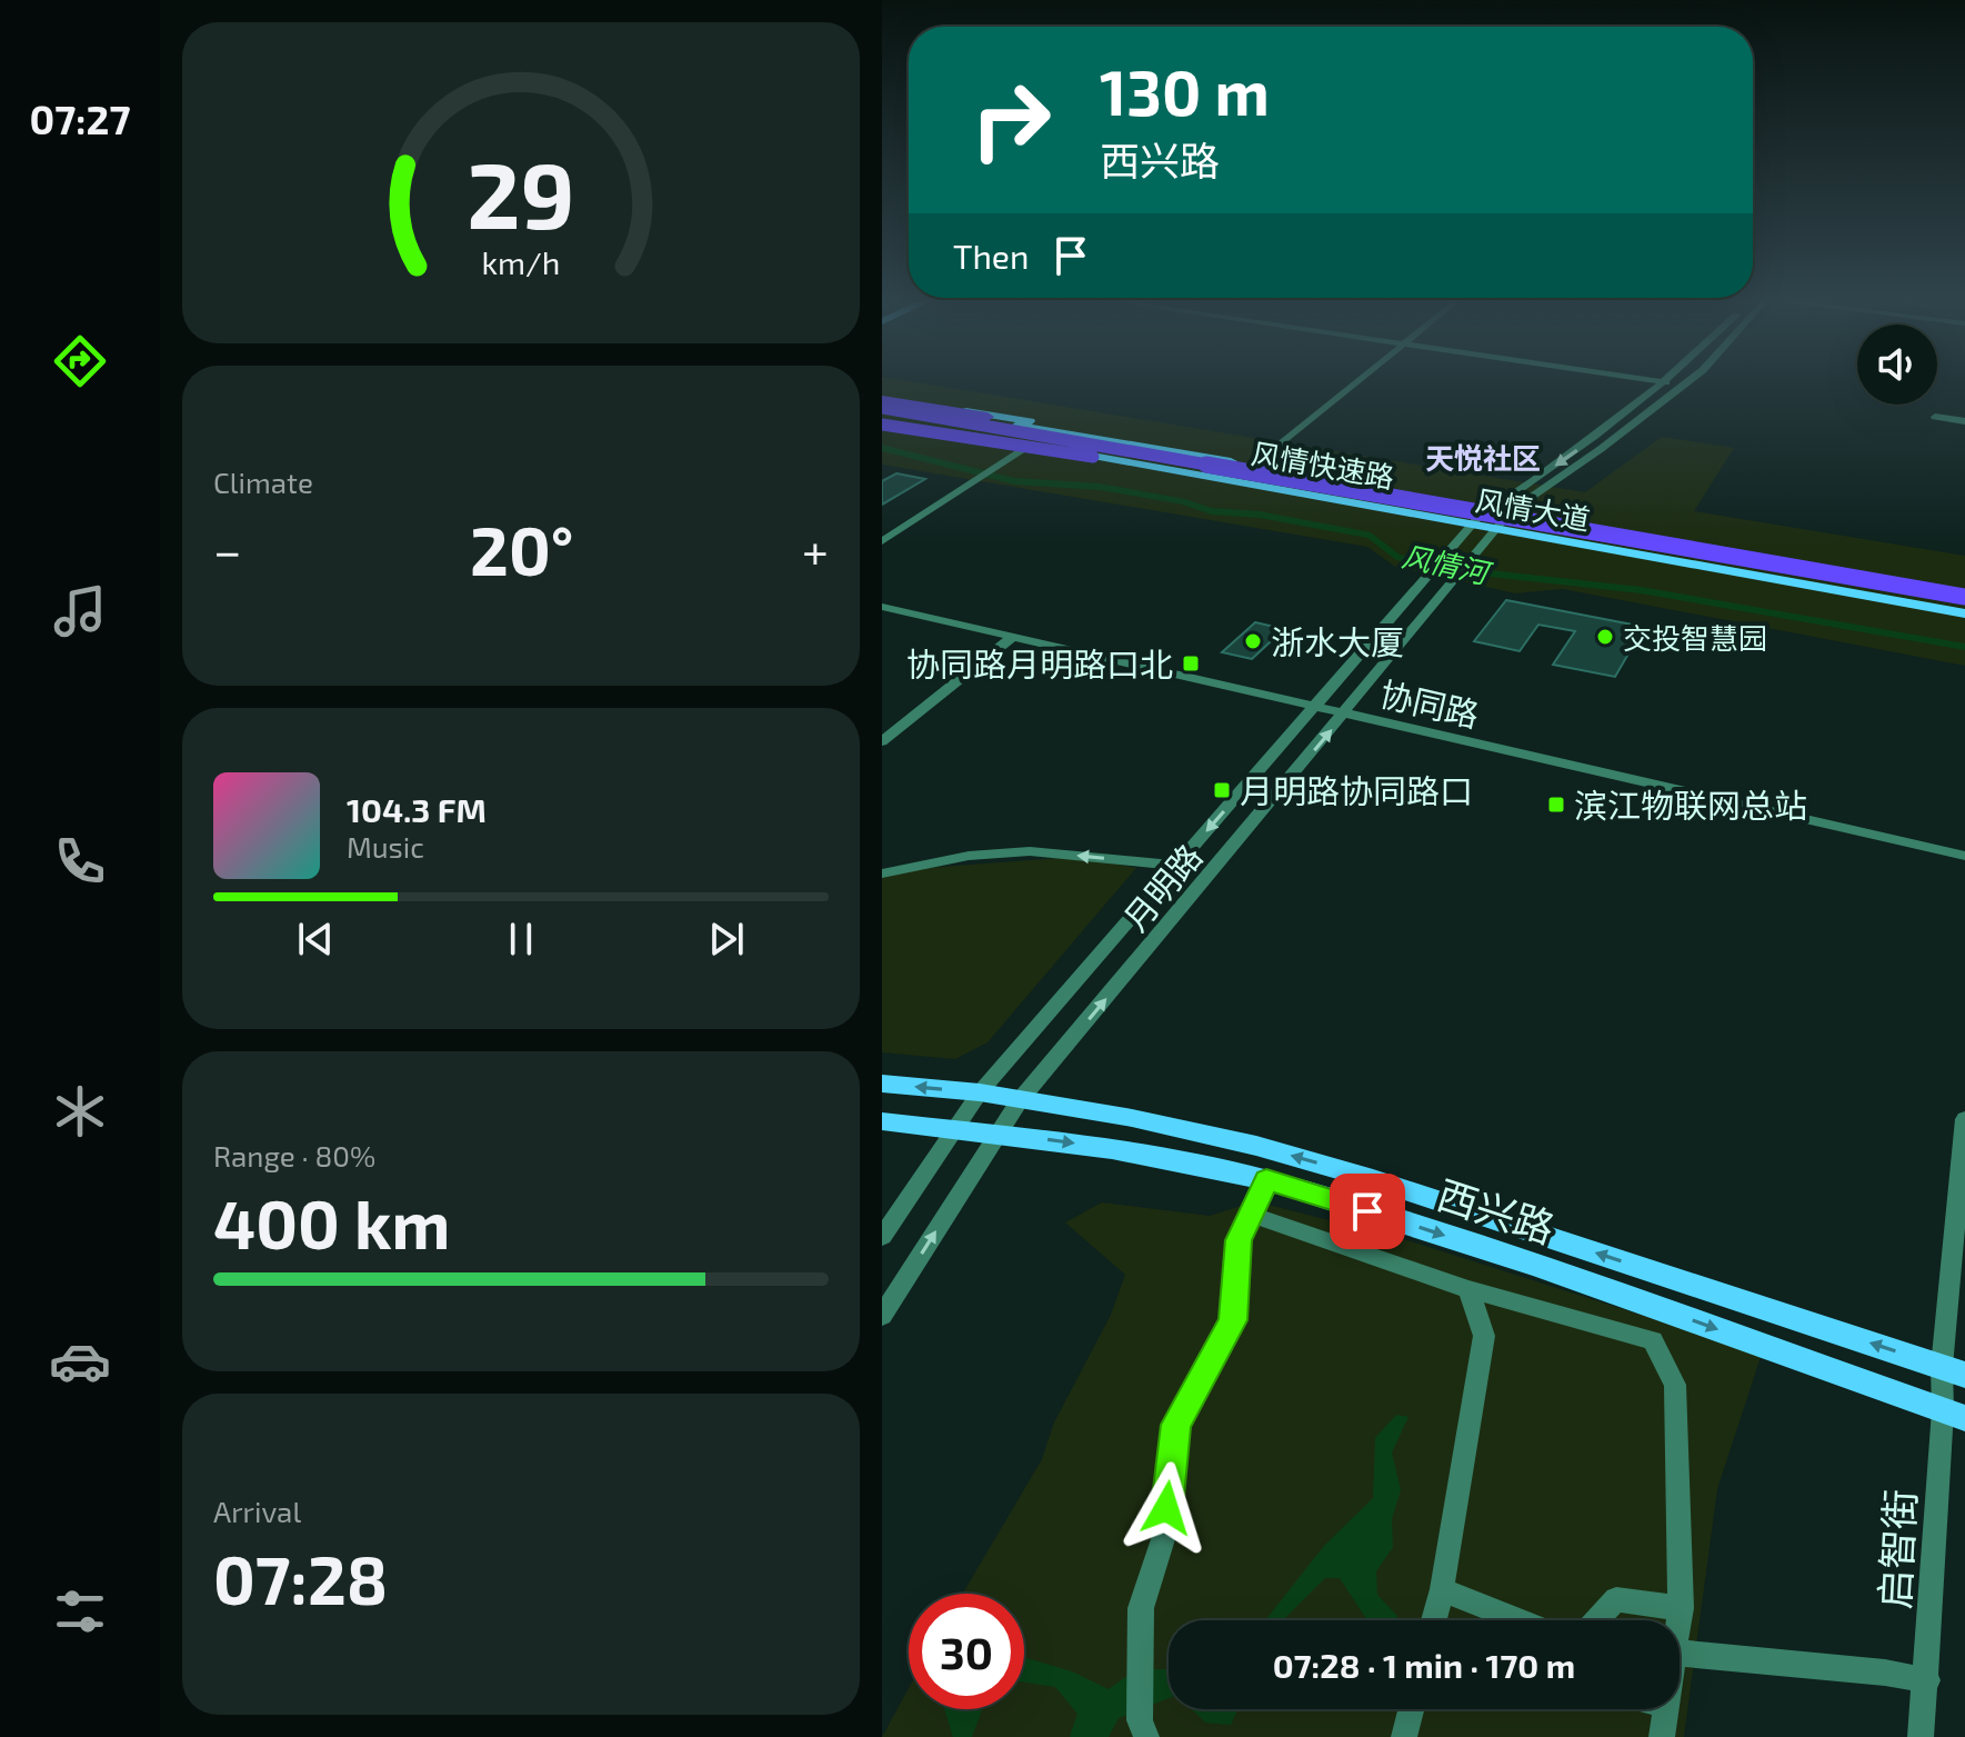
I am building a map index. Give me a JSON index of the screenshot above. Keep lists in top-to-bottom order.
{
  "streets": {
    "highway": ["风情快速路"],
    "main road": ["风情大道", "西兴路"],
    "street": ["协同路", "月明路", "启智街"]
  },
  "crossings": [
    ["风情快速路", "风情大道"],
    ["风情大道", "月明路"],
    ["协同路", "月明路"],
    ["月明路", "西兴路"],
    ["西兴路", "启智街"]
  ],
  "districts": ["天悦社区"],
  "water": ["风情河"],
  "places": {
    "other": ["交投智慧园", "浙水大厦"],
    "transit": ["协同路月明路口北", "月明路协同路口", "滨江物联网总站"]
  },
  "page": {
    "tabs": "07:27",
    "turn": ["130 m", "西兴路"],
    "then": "Then",
    "tile": [
      "Climate",
      ["Range · 80%", "400 km"],
      ["Arrival", "07:28"]
    ],
    "heat": ["−", "20°", "+"],
    "song": ["104.3 FM", "Music"],
    "limit": "30",
    "trip": "07:28 · 1 min · 170 m",
    "gauge": ["29", "km/h"]
  }
}
